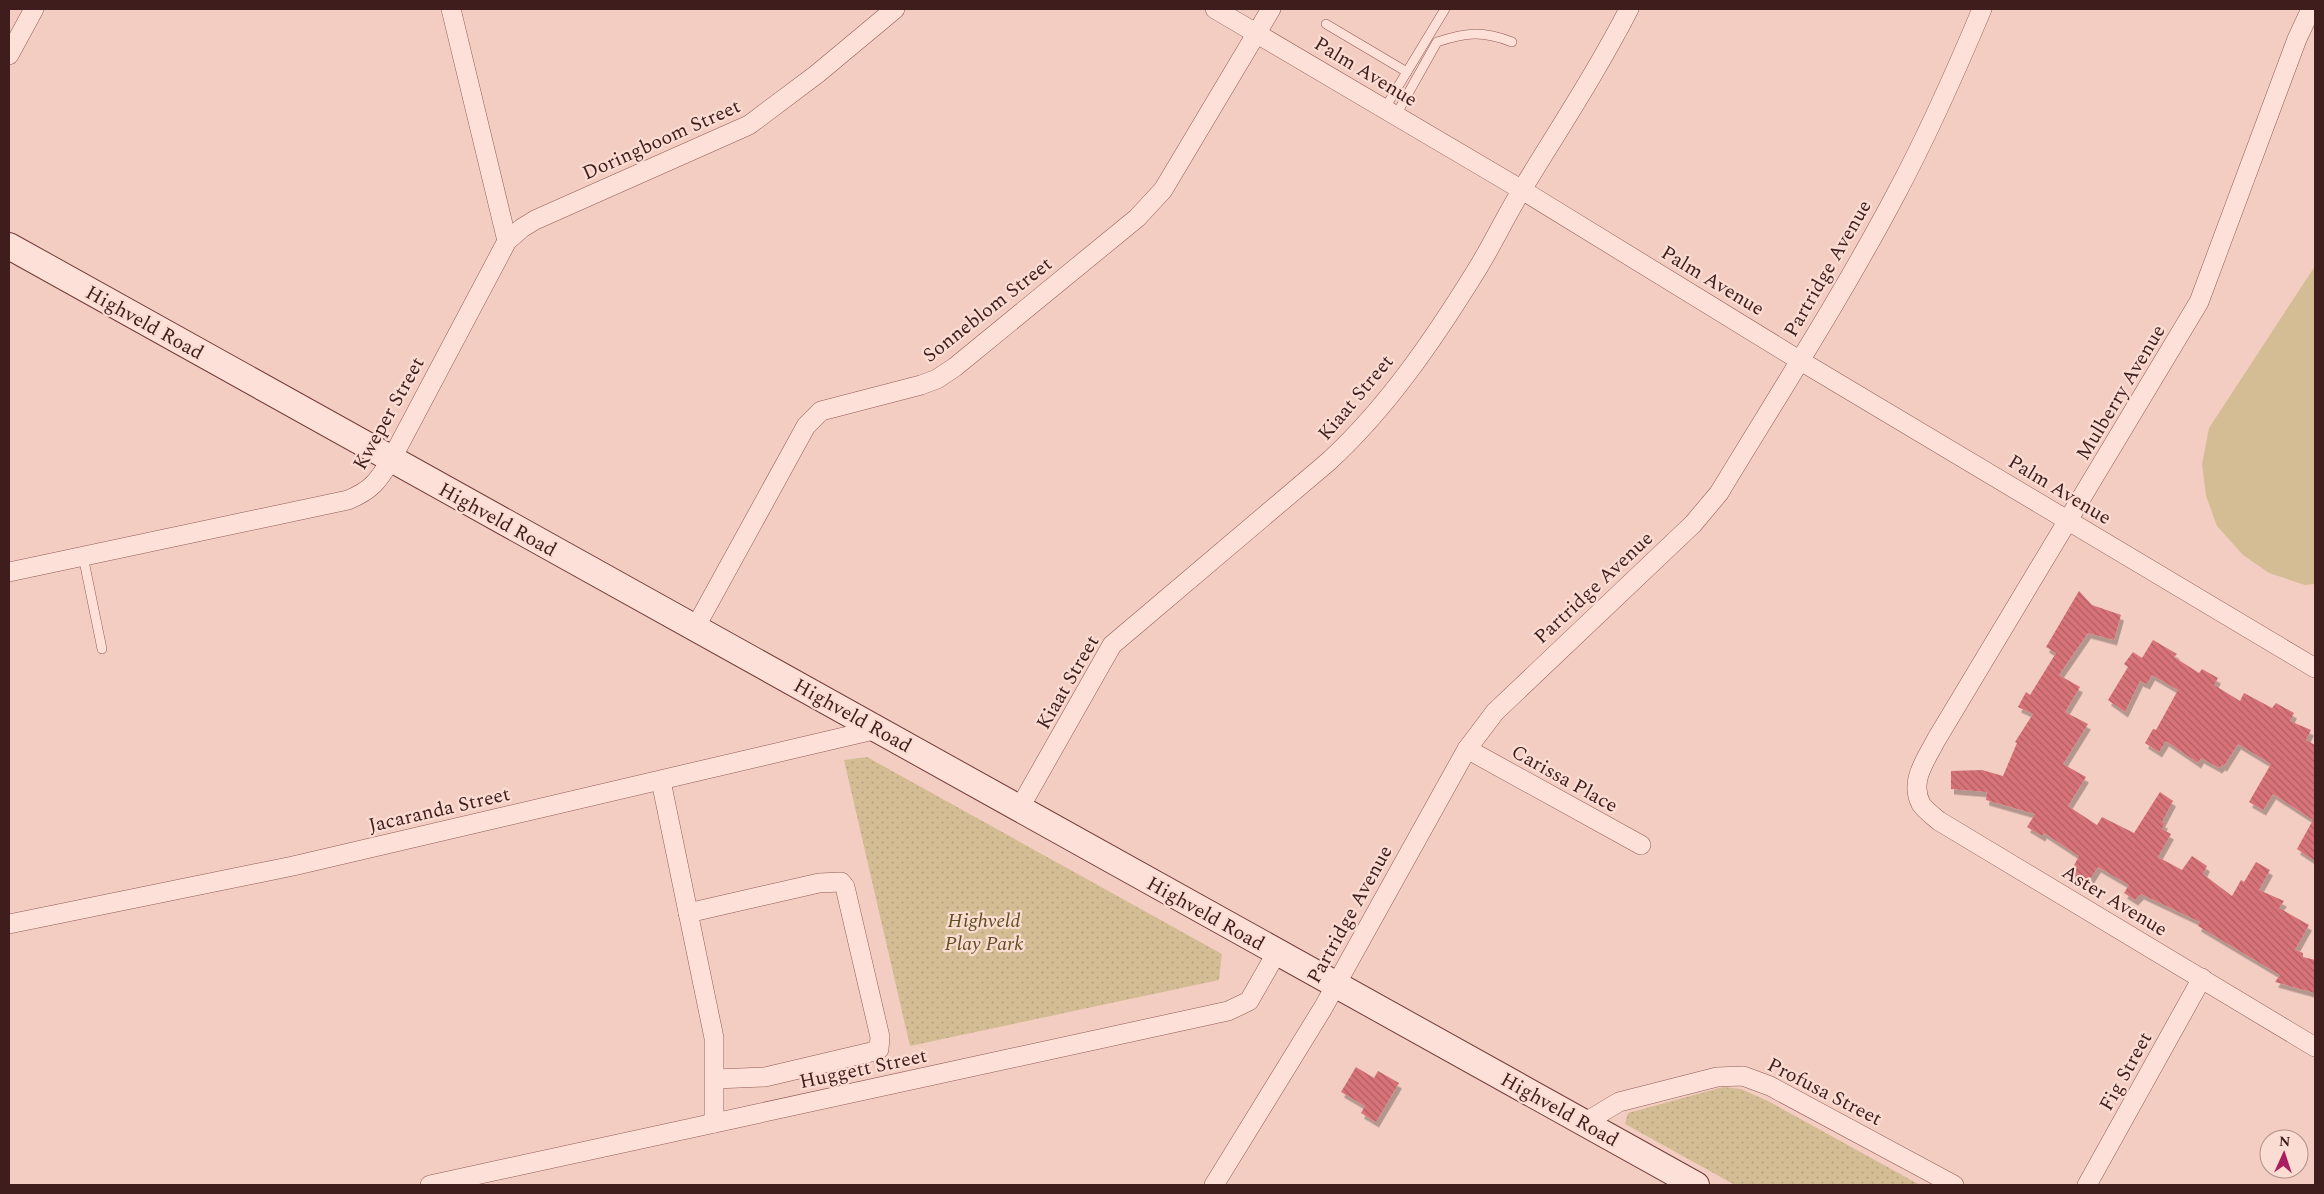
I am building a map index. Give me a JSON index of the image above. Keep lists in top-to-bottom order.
{
  "streets": {
    "street": [
      "Palm Avenue",
      "Doringboom Street",
      "Partridge Avenue",
      "Sonneblom Street",
      "Highveld Road",
      "Mulberry Avenue",
      "Kiaat Street",
      "Kweper Street",
      "Carissa Place",
      "Jacaranda Street",
      "Aster Avenue",
      "Huggett Street",
      "Fig Street",
      "Profusa Street"
    ]
  },
  "crossings": [
    ["Palm Avenue", "Partridge Avenue"],
    ["Palm Avenue", "Sonneblom Street"],
    ["Palm Avenue", "Mulberry Avenue"],
    ["Palm Avenue", "Kiaat Street"],
    ["Doringboom Street", "Kweper Street"],
    ["Partridge Avenue", "Highveld Road"],
    ["Partridge Avenue", "Carissa Place"],
    ["Sonneblom Street", "Highveld Road"],
    ["Highveld Road", "Kiaat Street"],
    ["Highveld Road", "Kweper Street"],
    ["Highveld Road", "Jacaranda Street"],
    ["Highveld Road", "Huggett Street"],
    ["Highveld Road", "Profusa Street"],
    ["Mulberry Avenue", "Aster Avenue"],
    ["Aster Avenue", "Fig Street"]
  ],
  "parks": ["Highveld Play Park"],
  "north": "top"
}
